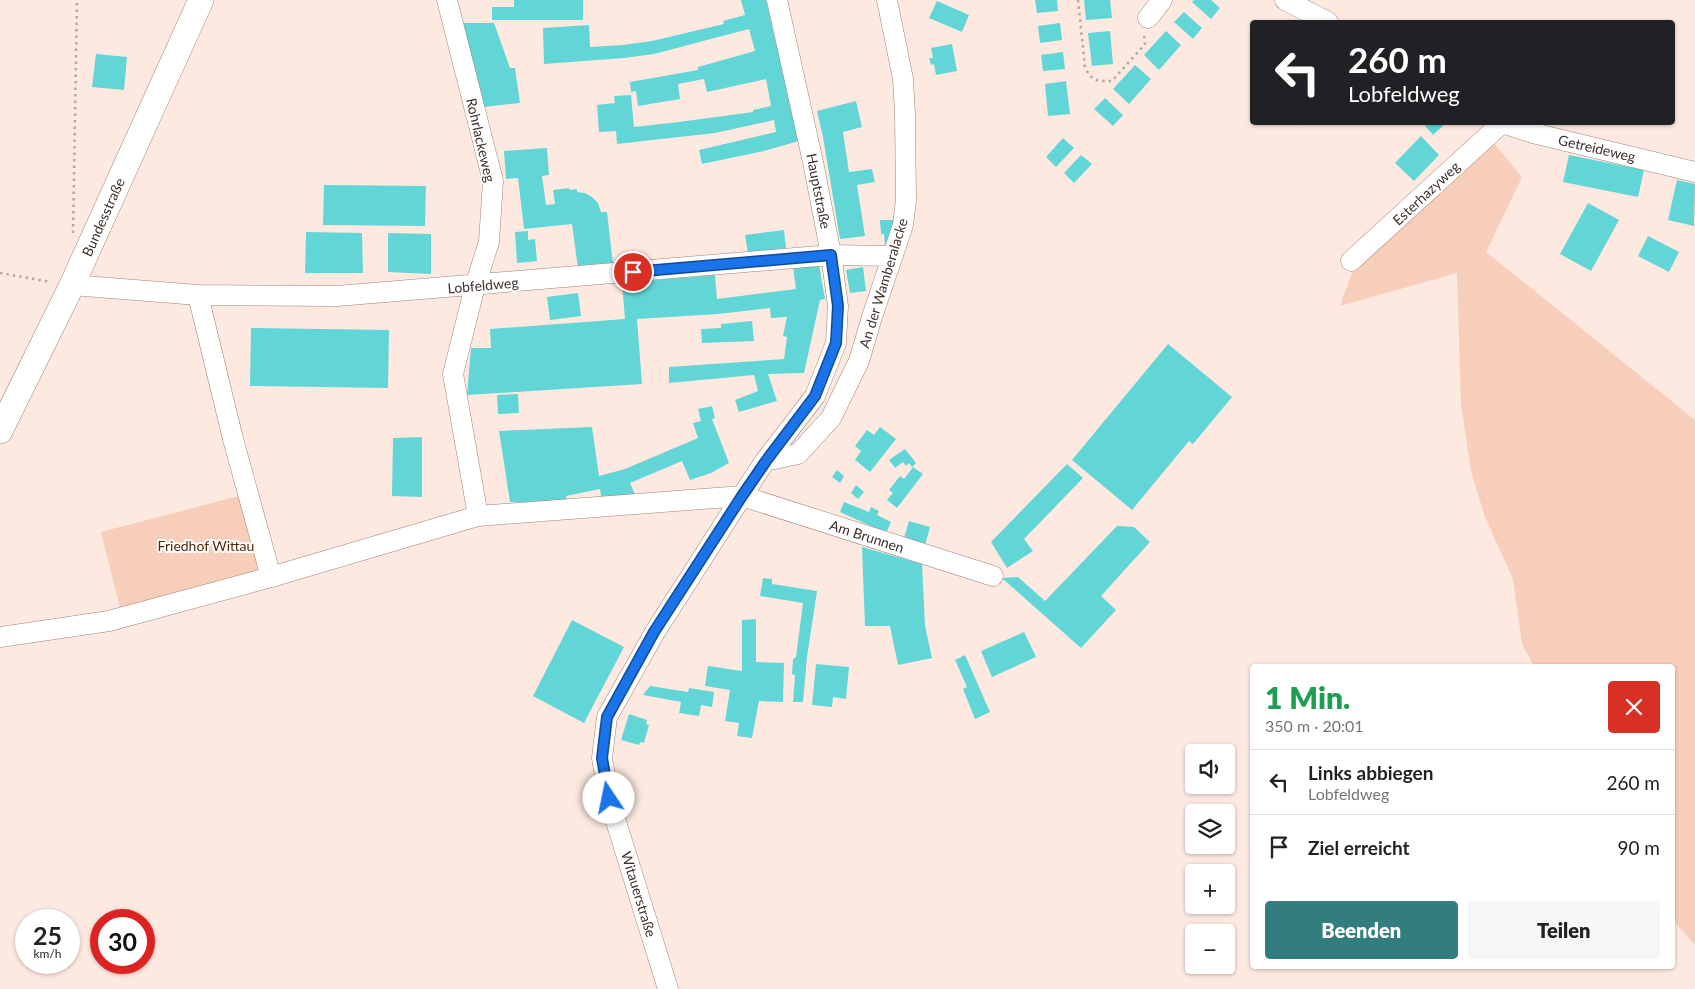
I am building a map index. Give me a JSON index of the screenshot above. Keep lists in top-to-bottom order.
{
  "streets": {
    "main road": ["Bundesstraße"],
    "street": [
      "Rohrlackeweg",
      "Getreideweg",
      "Hauptstraße",
      "Esterhazyweg",
      "An der Wamberalacke",
      "Lobfeldweg",
      "Am Brunnen",
      "Witauerstraße"
    ]
  },
  "crossings": [
    ["Rohrlackeweg", "Lobfeldweg"],
    ["Hauptstraße", "An der Wamberalacke"],
    ["Hauptstraße", "Lobfeldweg"],
    ["Hauptstraße", "Am Brunnen"],
    ["Hauptstraße", "Witauerstraße"],
    ["Bundesstraße", "Lobfeldweg"],
    ["An der Wamberalacke", "Lobfeldweg"]
  ],
  "parks": ["Friedhof Wittau"],
  "page": {
    "turn": ["260 m", "Lobfeldweg"],
    "heading": ["1 Min.", "350 m · 20:01"],
    "map_buttons": ["+", "−"],
    "list": [
      {
        "name": "Links abbiegen",
        "note": "Lobfeldweg",
        "value": "260 m"
      },
      {
        "name": "Ziel erreicht",
        "value": "90 m"
      }
    ],
    "buttons": ["Beenden", "Teilen"],
    "speed": "25 km/h",
    "limit": "30"
  }
}
